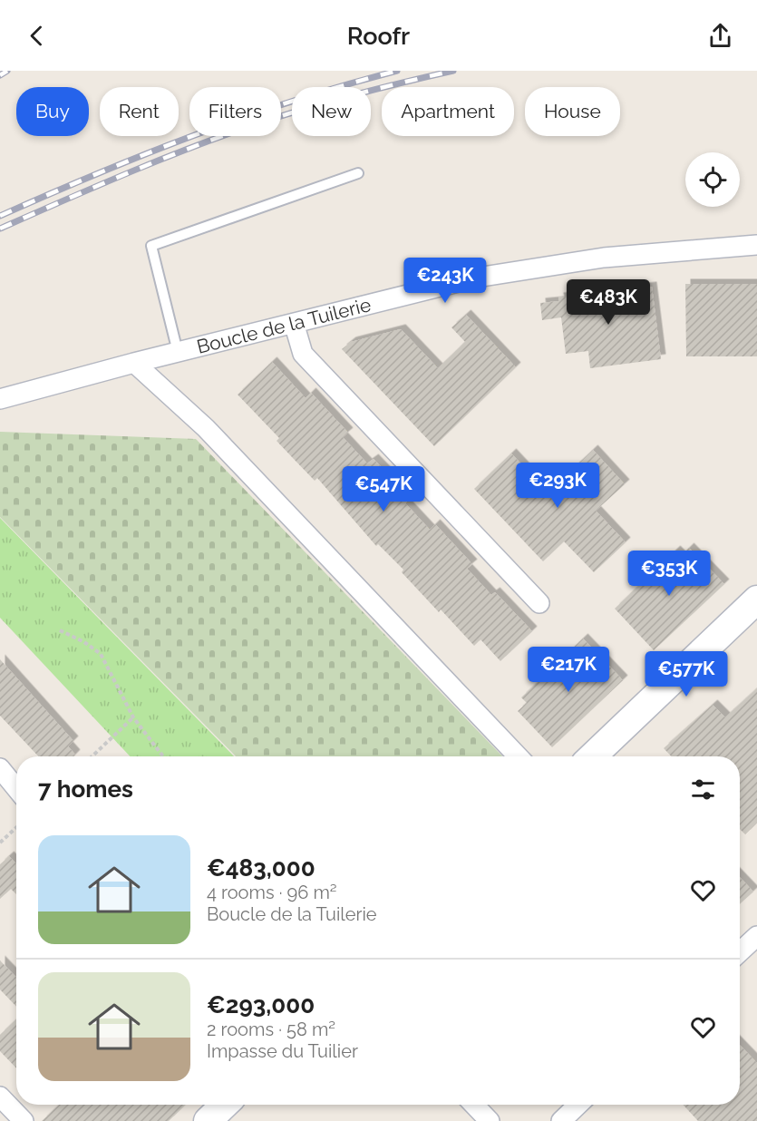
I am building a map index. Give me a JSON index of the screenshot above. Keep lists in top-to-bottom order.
{
  "streets": {
    "street": ["Boucle de la Tuilerie"]
  },
  "page": {
    "header": "Roofr",
    "chip": [
      "Buy",
      "Rent",
      "Filters",
      "New",
      "Apartment",
      "House"
    ],
    "price": [
      "€243K",
      "€483K",
      "€293K",
      "€547K",
      "€353K",
      "€217K",
      "€577K"
    ],
    "heading": "7 homes",
    "list": [
      {
        "name": "€483,000",
        "note": "4 rooms · 96 m² · Boucle de la Tuilerie"
      },
      {
        "name": "€293,000",
        "note": "2 rooms · 58 m² · Impasse du Tuilier"
      }
    ]
  }
}
